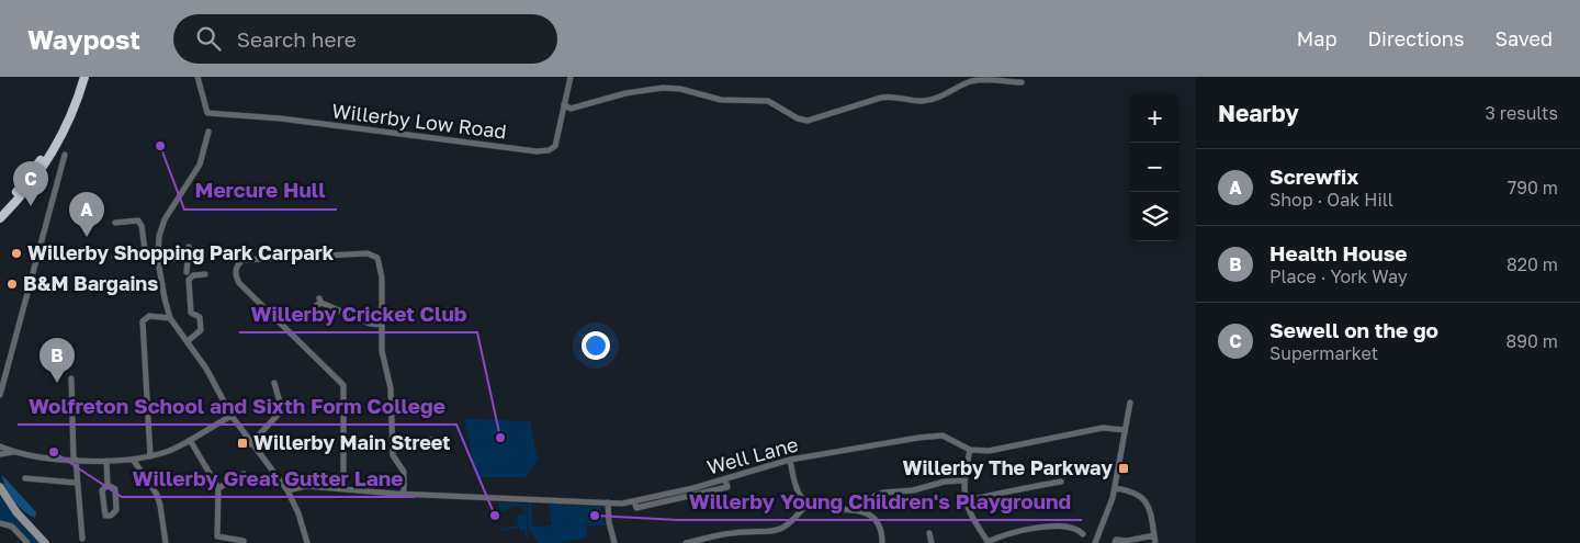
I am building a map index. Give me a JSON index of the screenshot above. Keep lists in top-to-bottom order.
{
  "streets": {
    "street": ["Willerby Low Road", "Well Lane"]
  },
  "places": {
    "other": [
      "Mercure Hull",
      "Willerby Shopping Park Carpark",
      "B&M Bargains",
      "Willerby Cricket Club",
      "Willerby Great Gutter Lane",
      "Wolfreton School and Sixth Form College",
      "Willerby Young Children's Playground"
    ],
    "transit": ["Willerby Main Street", "Willerby The Parkway"]
  },
  "page": {
    "header": "Waypost",
    "search": "Search here",
    "nav": ["Map", "Directions", "Saved"],
    "heading": ["Nearby", "3 results"],
    "map_buttons": ["+", "−"],
    "list": [
      {
        "mark": "A",
        "name": "Screwfix",
        "note": "Shop · Oak Hill",
        "value": "790 m"
      },
      {
        "mark": "B",
        "name": "Health House",
        "note": "Place · York Way",
        "value": "820 m"
      },
      {
        "mark": "C",
        "name": "Sewell on the go",
        "note": "Supermarket",
        "value": "890 m"
      }
    ],
    "pins": ["C", "A", "B"]
  }
}
